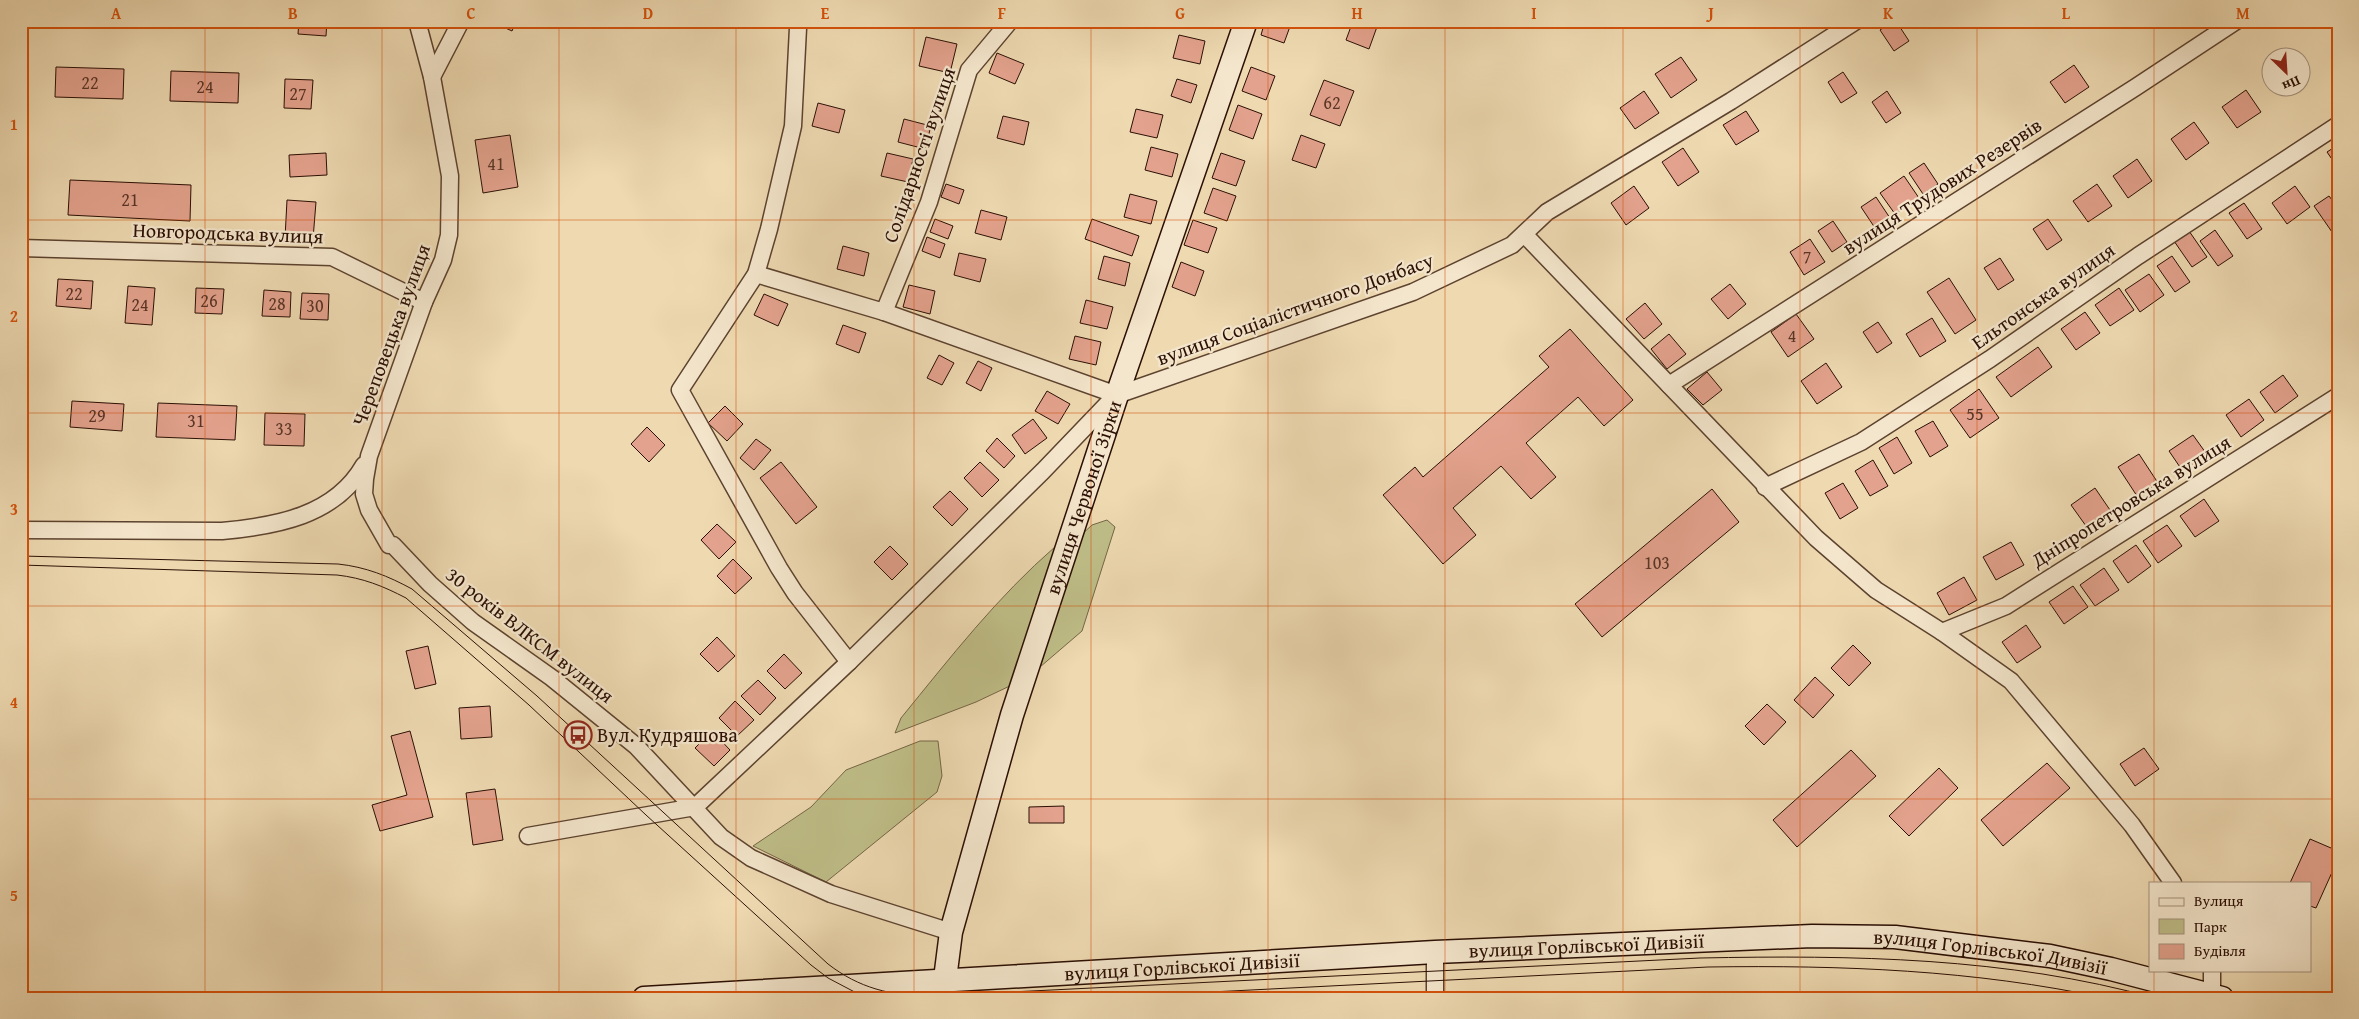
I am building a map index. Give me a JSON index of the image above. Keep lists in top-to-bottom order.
{
  "streets": {
    "main road": ["вулиця Червоної Зірки", "вулиця Горлівської Дивізії"],
    "street": [
      "Солідарності вулиця",
      "вулиця Трудових Резервів",
      "Новгородська вулиця",
      "Ельтонська вулиця",
      "вулиця Соціалістичного Донбасу",
      "Череповецька вулиця",
      "Дніпропетровська вулиця",
      "30 років ВЛКСМ вулиця"
    ]
  },
  "crossings": [
    ["Новгородська вулиця", "Череповецька вулиця"],
    ["вулиця Соціалістичного Донбасу", "вулиця Червоної Зірки"],
    ["Череповецька вулиця", "30 років ВЛКСМ вулиця"],
    ["вулиця Червоної Зірки", "30 років ВЛКСМ вулиця"],
    ["вулиця Червоної Зірки", "вулиця Горлівської Дивізії"]
  ],
  "places": {
    "bus stop": ["Вул. Кудряшова"]
  },
  "house_numbers": [
    "22",
    "24",
    "27",
    "62",
    "41",
    "21",
    "7",
    "22",
    "26",
    "28",
    "24",
    "30",
    "4",
    "55",
    "29",
    "31",
    "33",
    "103"
  ],
  "legend": ["Вулиця", "Парк", "Будівля"],
  "north": "bottom right",
  "grid": {
    "columns": [
      "A",
      "B",
      "C",
      "D",
      "E",
      "F",
      "G",
      "H",
      "I",
      "J",
      "K",
      "L",
      "M"
    ],
    "rows": [
      "1",
      "2",
      "3",
      "4",
      "5"
    ]
  }
}
